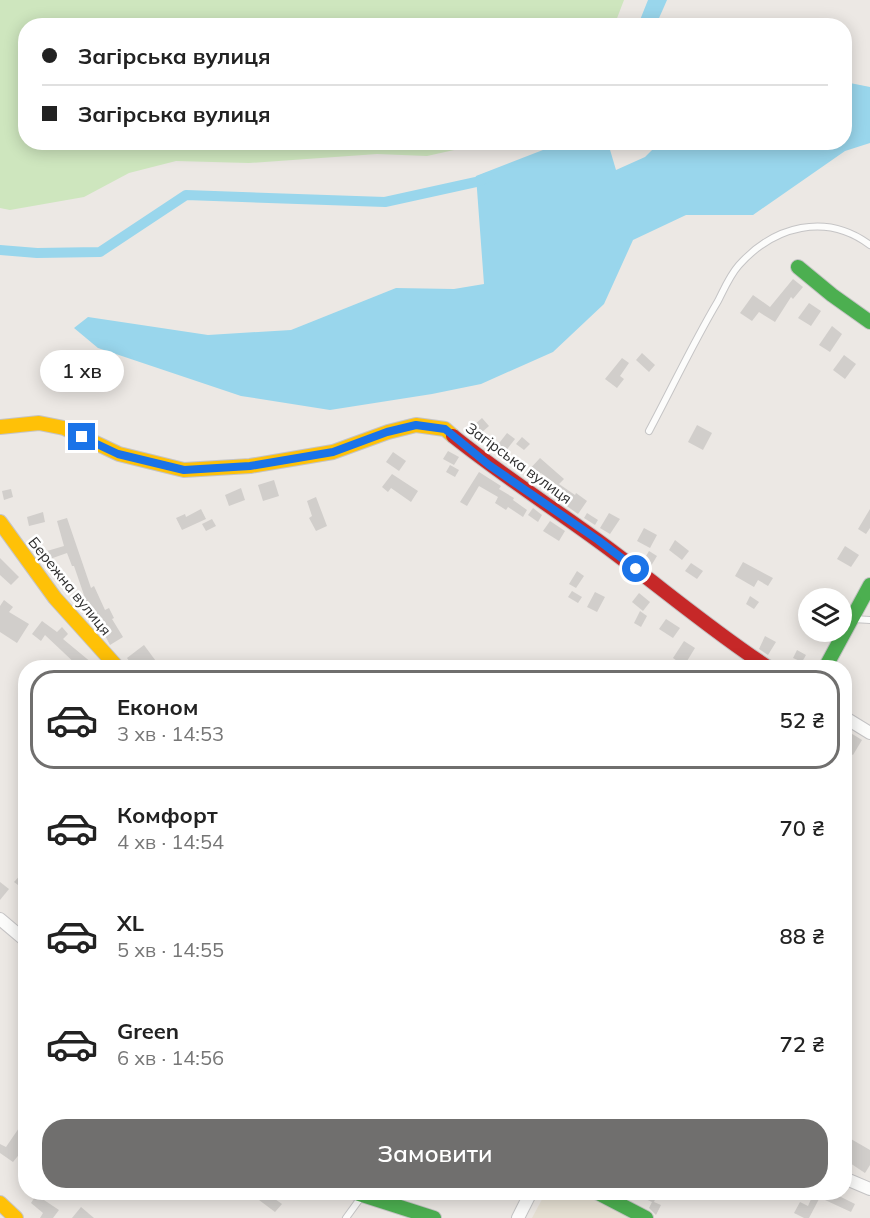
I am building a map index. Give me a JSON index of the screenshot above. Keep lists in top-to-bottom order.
{
  "streets": {
    "street": ["Загірська вулиця", "Бережна вулиця"]
  },
  "page": {
    "banner": ["Загірська вулиця", "Загірська вулиця"],
    "bubble": "1 хв",
    "list": [
      {
        "name": "Економ",
        "note": "3 хв · 14:53",
        "value": "52 ₴"
      },
      {
        "name": "Комфорт",
        "note": "4 хв · 14:54",
        "value": "70 ₴"
      },
      {
        "name": "XL",
        "note": "5 хв · 14:55",
        "value": "88 ₴"
      },
      {
        "name": "Green",
        "note": "6 хв · 14:56",
        "value": "72 ₴"
      }
    ],
    "buttons": "Замовити"
  }
}
